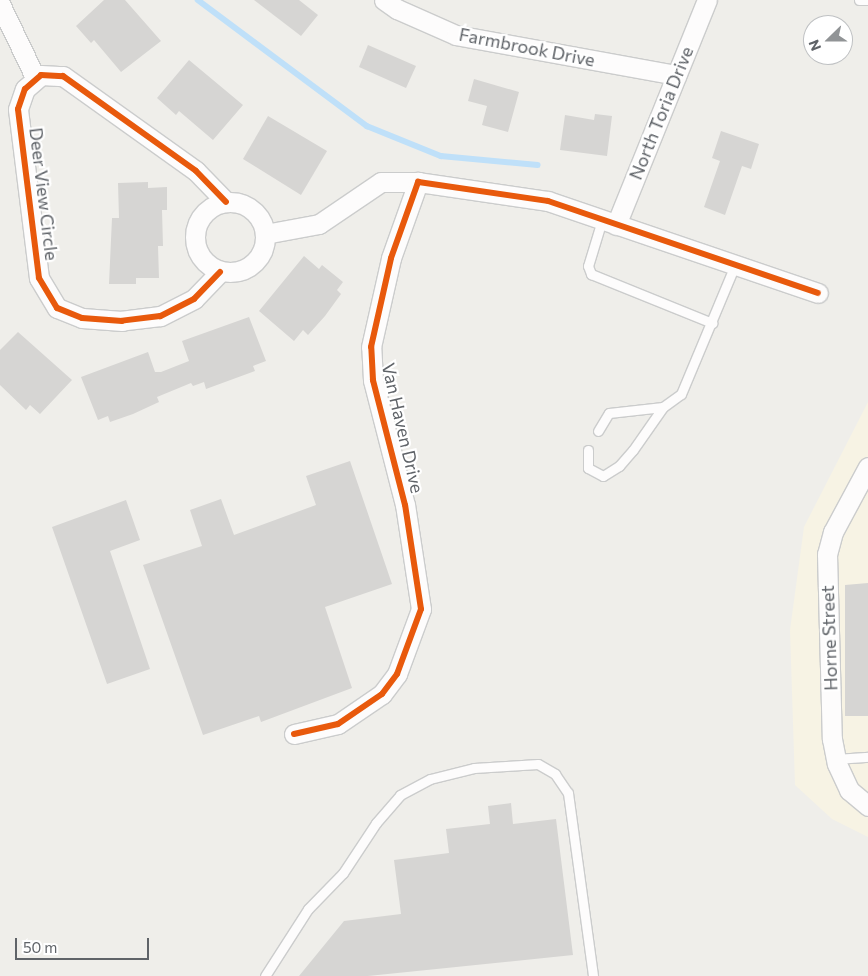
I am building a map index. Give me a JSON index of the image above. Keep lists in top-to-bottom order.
{
  "streets": {
    "street": [
      "Farmbrook Drive",
      "North Toria Drive",
      "Deer View Circle",
      "Van Haven Drive",
      "Horne Street"
    ]
  },
  "crossings": [
    ["Farmbrook Drive", "North Toria Drive"]
  ],
  "scale_bar": "50 m",
  "north": "left"
}
